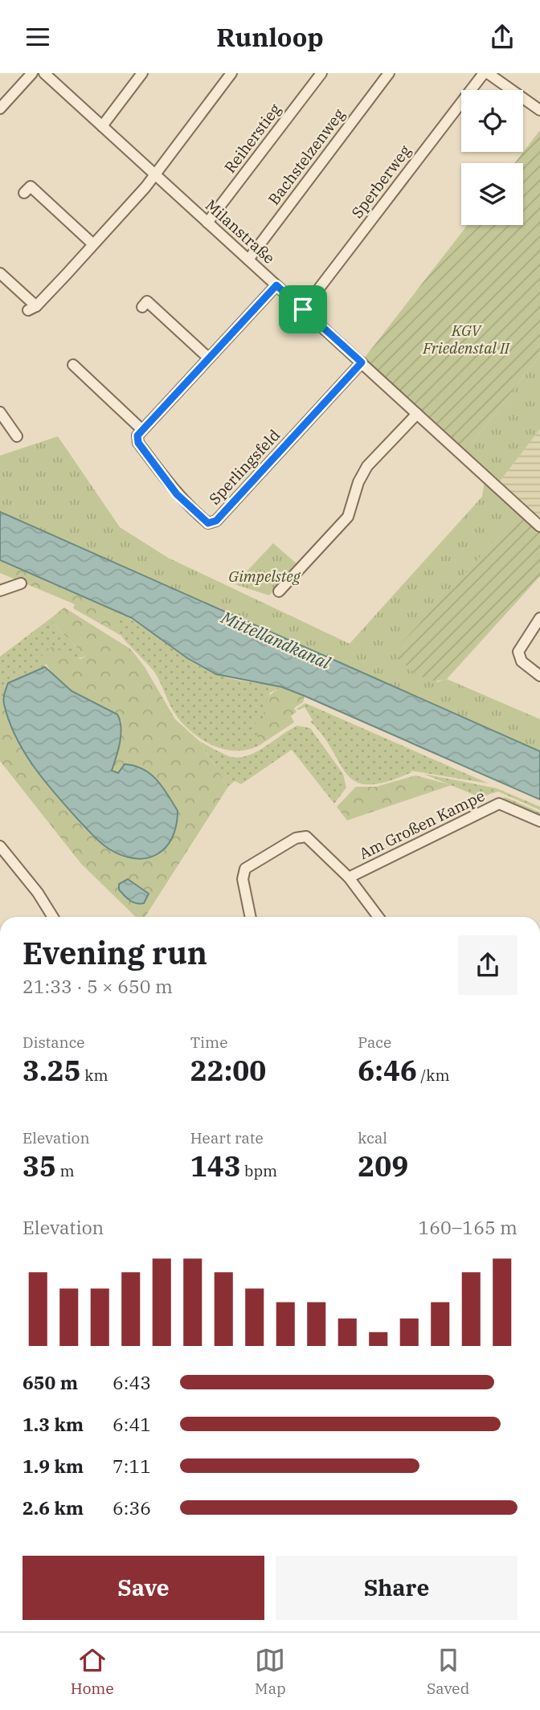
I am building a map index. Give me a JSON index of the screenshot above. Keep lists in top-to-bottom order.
{
  "streets": {
    "street": [
      "Reiherstieg",
      "Bachstelzenweg",
      "Sperberweg",
      "Milanstraße",
      "Sperlingsfeld",
      "Am Großen Kampe"
    ]
  },
  "crossings": [
    ["Reiherstieg", "Milanstraße"],
    ["Bachstelzenweg", "Milanstraße"],
    ["Sperberweg", "Milanstraße"],
    ["Milanstraße", "Sperlingsfeld"]
  ],
  "water": ["Mittellandkanal"],
  "parks": ["KGV Friedenstal II", "Gimpelsteg"],
  "page": {
    "header": "Runloop",
    "heading": ["Evening run", "21:33 · 5 × 650 m"],
    "stats": [
      ["Distance", "3.25 km"],
      ["Time", "22:00"],
      ["Pace", "6:46 /km"],
      ["Elevation", "35 m"],
      ["Heart rate", "143 bpm"],
      ["kcal", "209"]
    ],
    "chart": ["Elevation", "160–165 m"],
    "list": [
      {
        "name": "650 m",
        "note": "6:43"
      },
      {
        "name": "1.3 km",
        "note": "6:41"
      },
      {
        "name": "1.9 km",
        "note": "7:11"
      },
      {
        "name": "2.6 km",
        "note": "6:36"
      }
    ],
    "buttons": ["Save", "Share"],
    "tabs": ["Home", "Map", "Saved"]
  }
}
